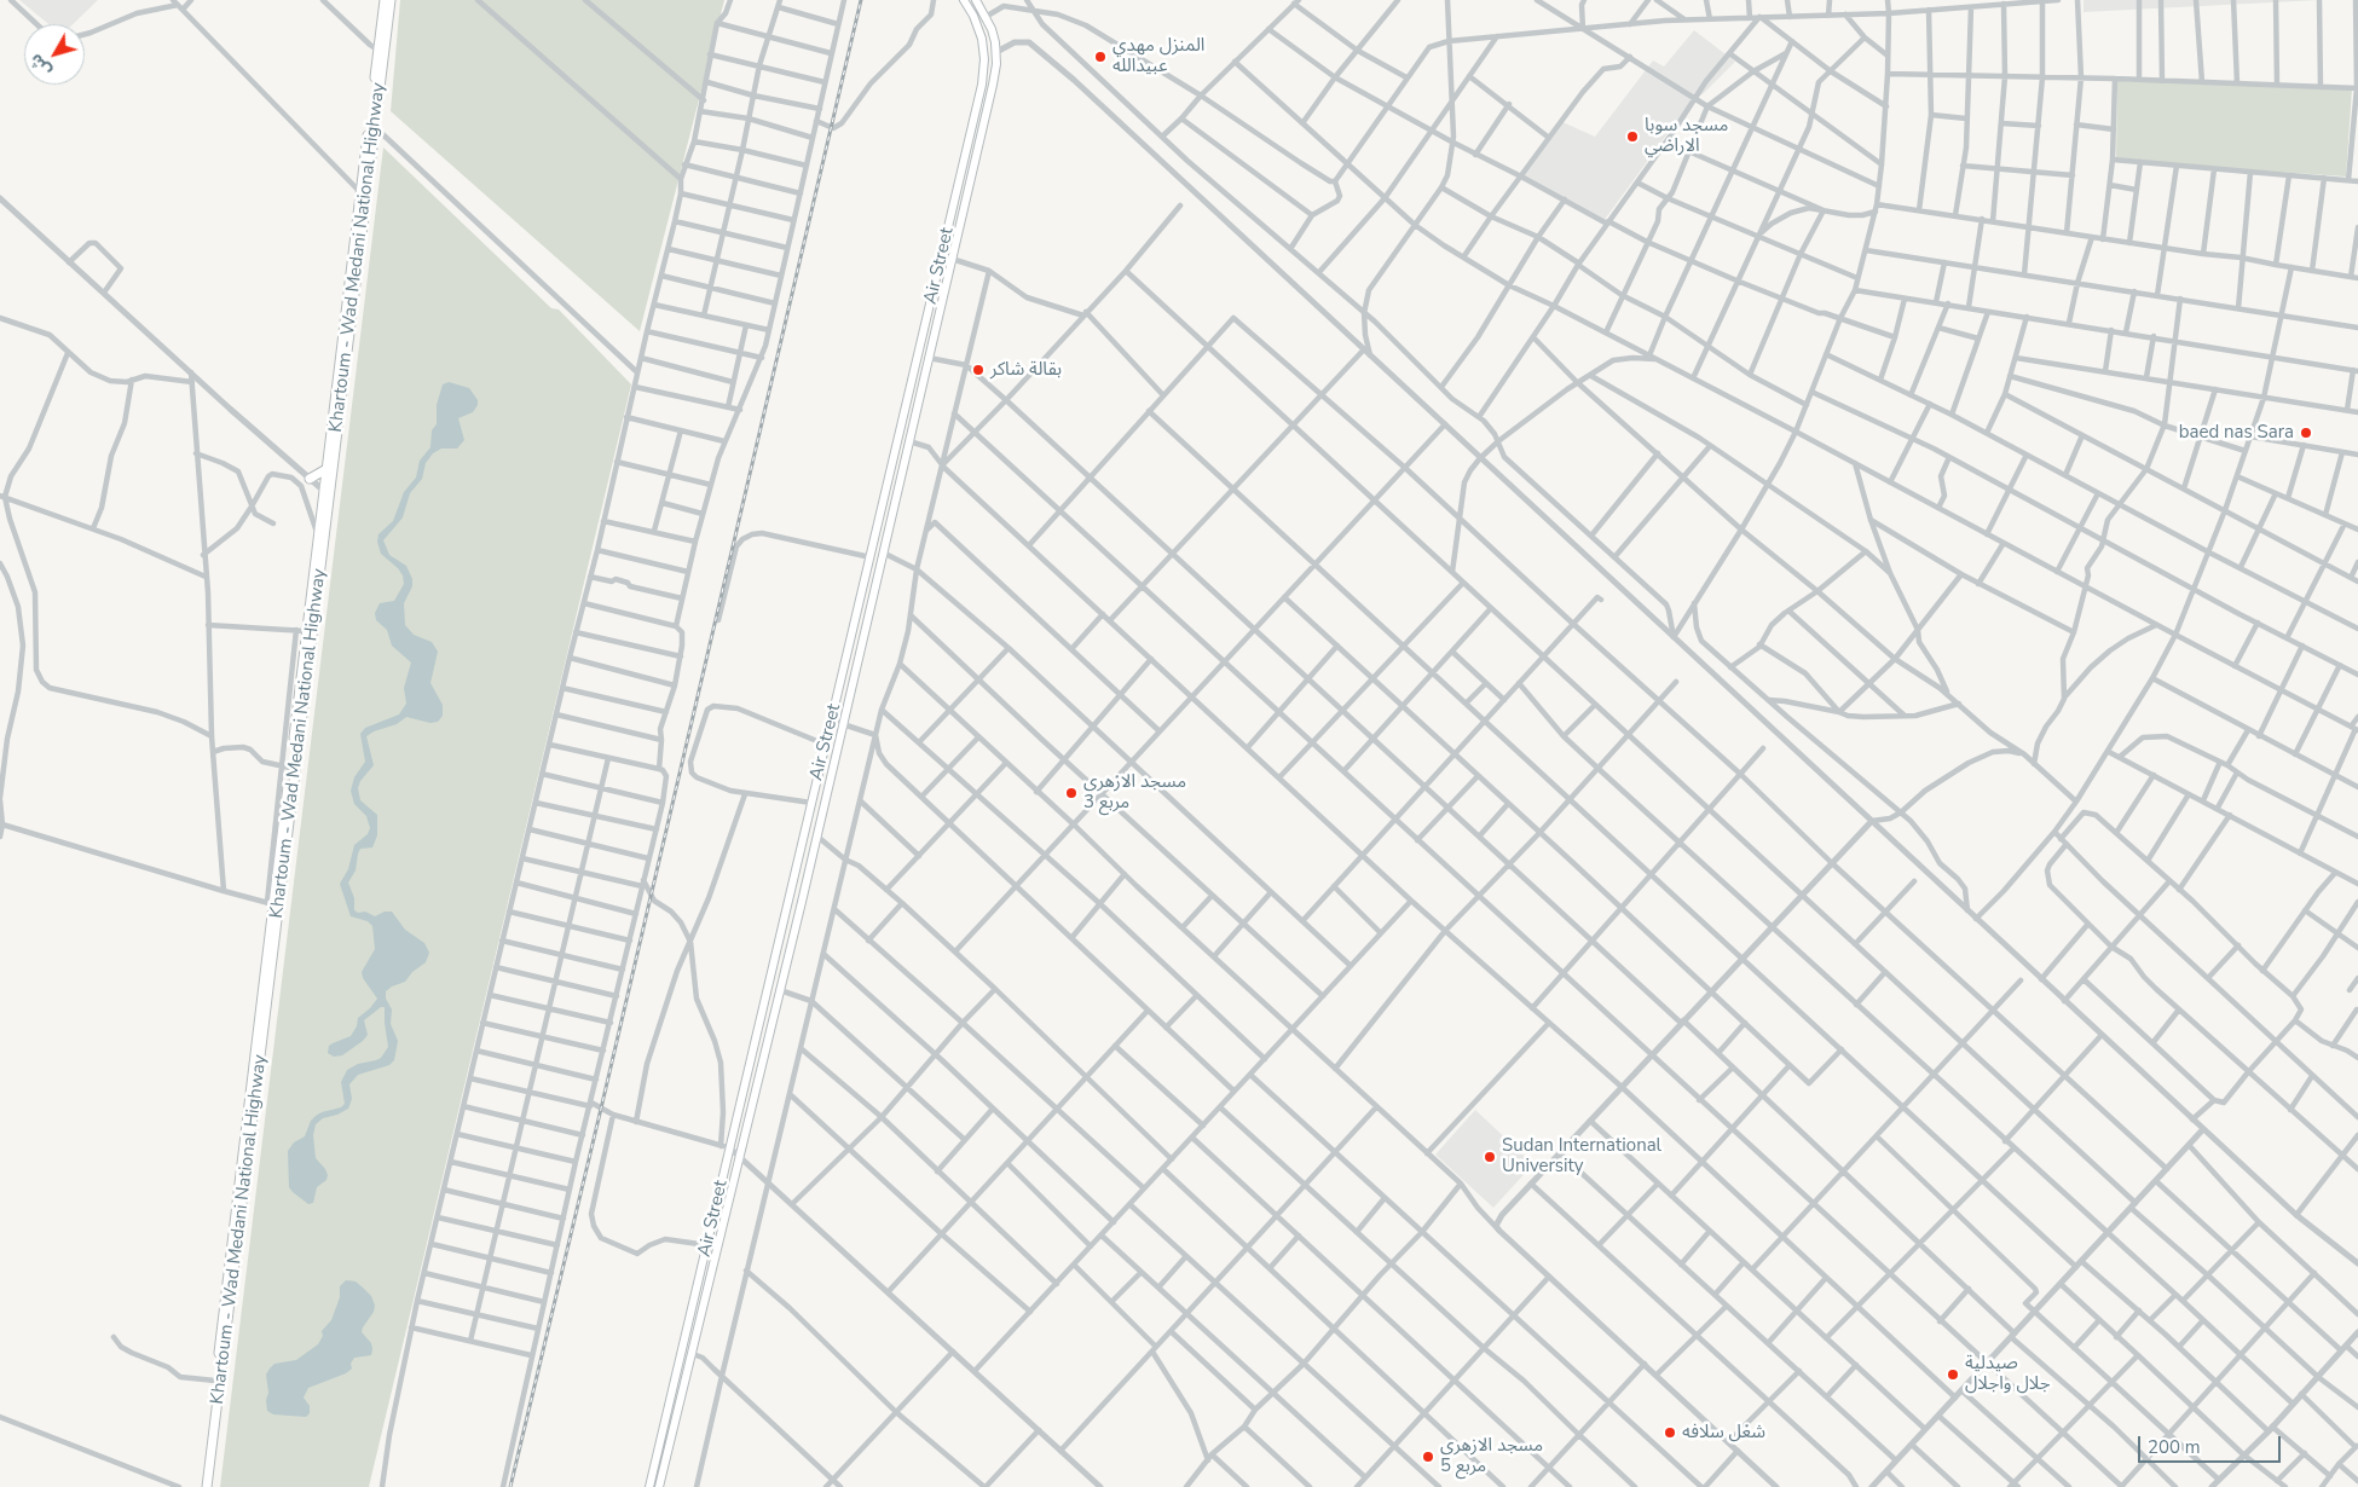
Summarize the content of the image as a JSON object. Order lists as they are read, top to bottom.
{
  "streets": {
    "highway": ["Khartoum - Wad Medani National Highway"],
    "main road": ["Air Street"]
  },
  "places": [
    "المنزل مهدي عبيدالله",
    "مسجد سوبا الاراضي",
    "بقالة شاكر",
    "baed nas Sara",
    "مسجد الازهري مربع 3",
    "Sudan International University",
    "صيدلية جلال واجلال",
    "شغل سلافه",
    "مسجد الازهري مربع 5"
  ],
  "scale_bar": "200 m",
  "north": "bottom left"
}
